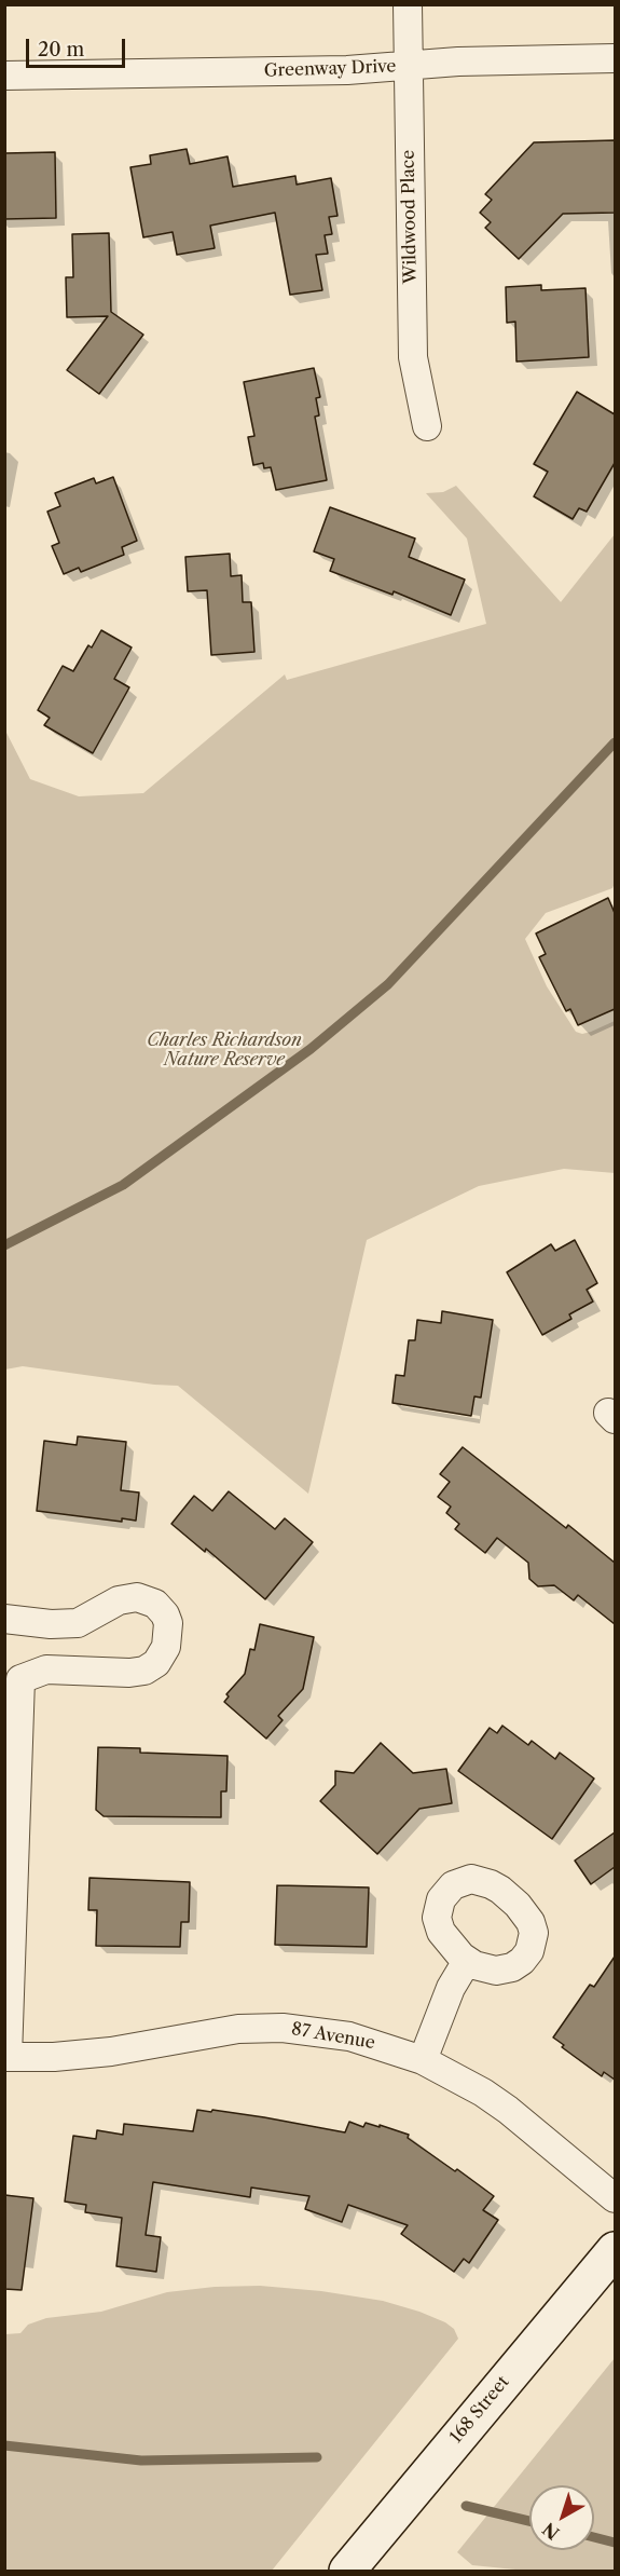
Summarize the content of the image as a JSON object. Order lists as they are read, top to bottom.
{
  "streets": {
    "main road": ["168 Street"],
    "street": ["Greenway Drive", "Wildwood Place", "87 Avenue"]
  },
  "crossings": [
    ["Greenway Drive", "Wildwood Place"]
  ],
  "parks": ["Charles Richardson Nature Reserve"],
  "scale_bar": "20 m",
  "north": "bottom left"
}
